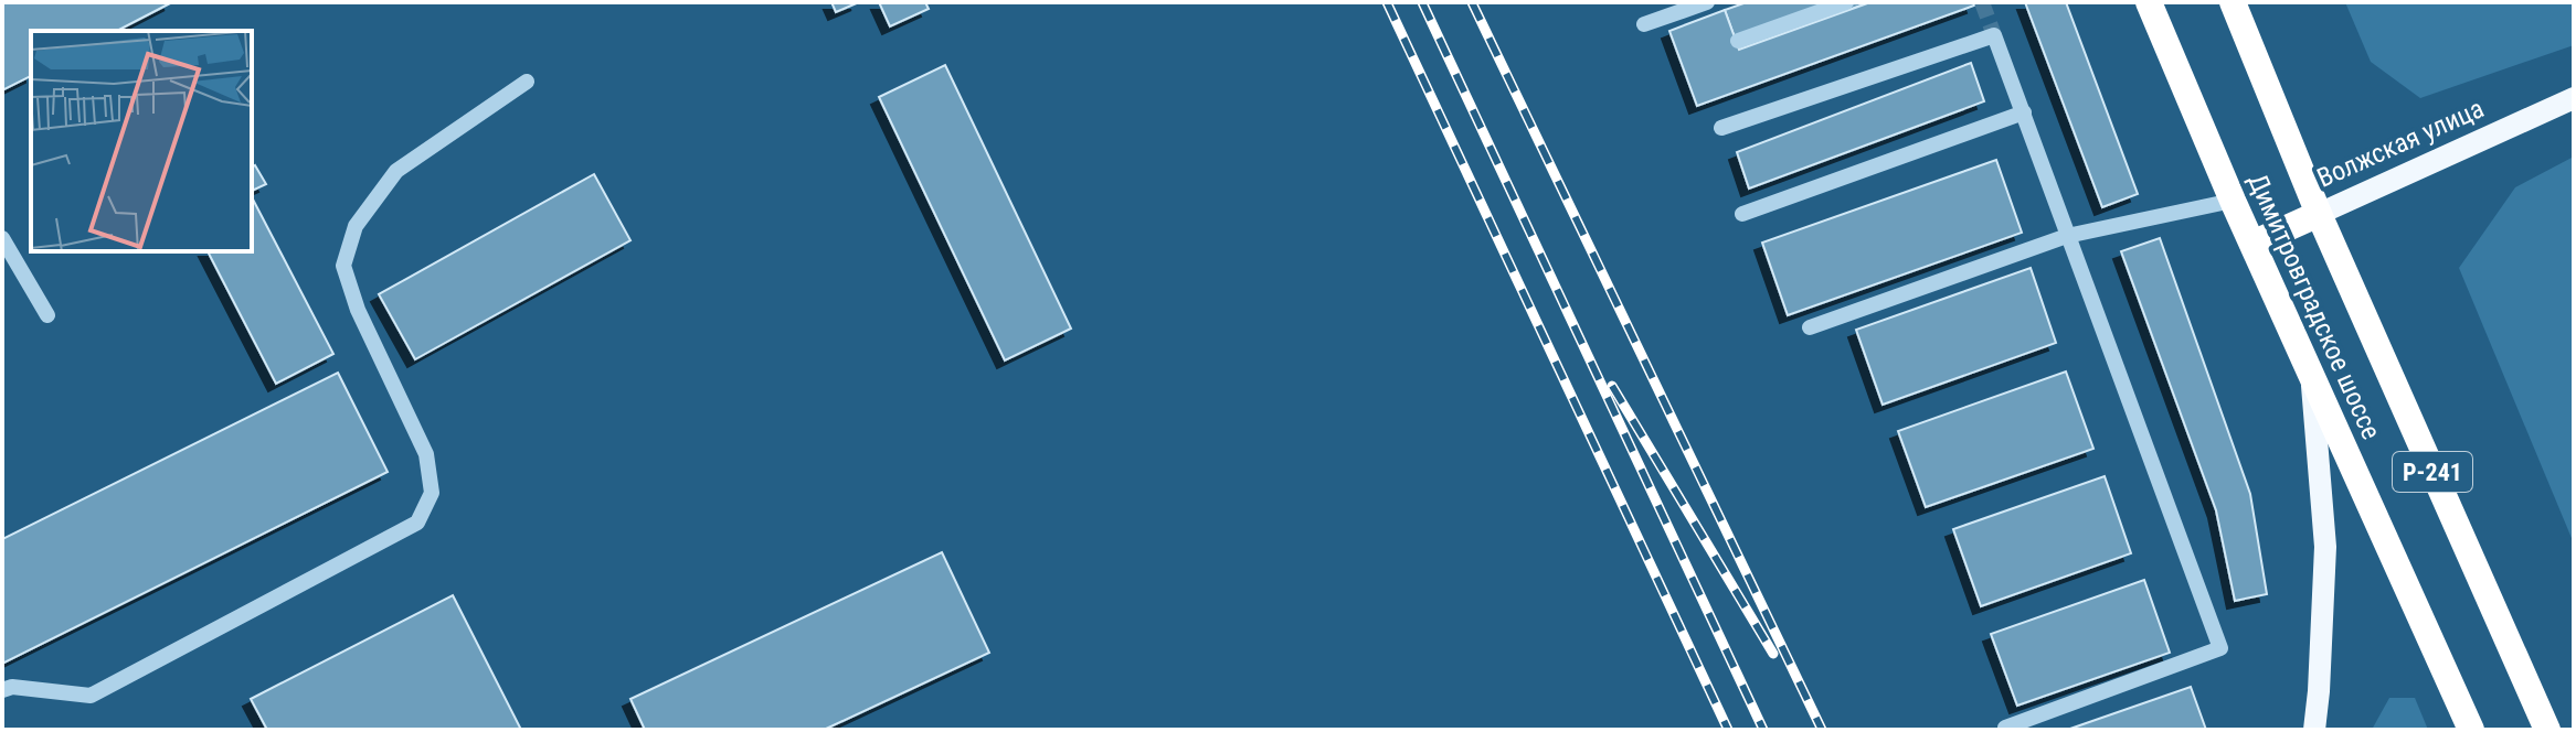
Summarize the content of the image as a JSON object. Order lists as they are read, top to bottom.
{
  "streets": {
    "highway": ["Волжская улица", "Димитровградское шоссе", "Р-241"]
  },
  "crossings": [
    ["Волжская улица", "Димитровградское шоссе"]
  ]
}
